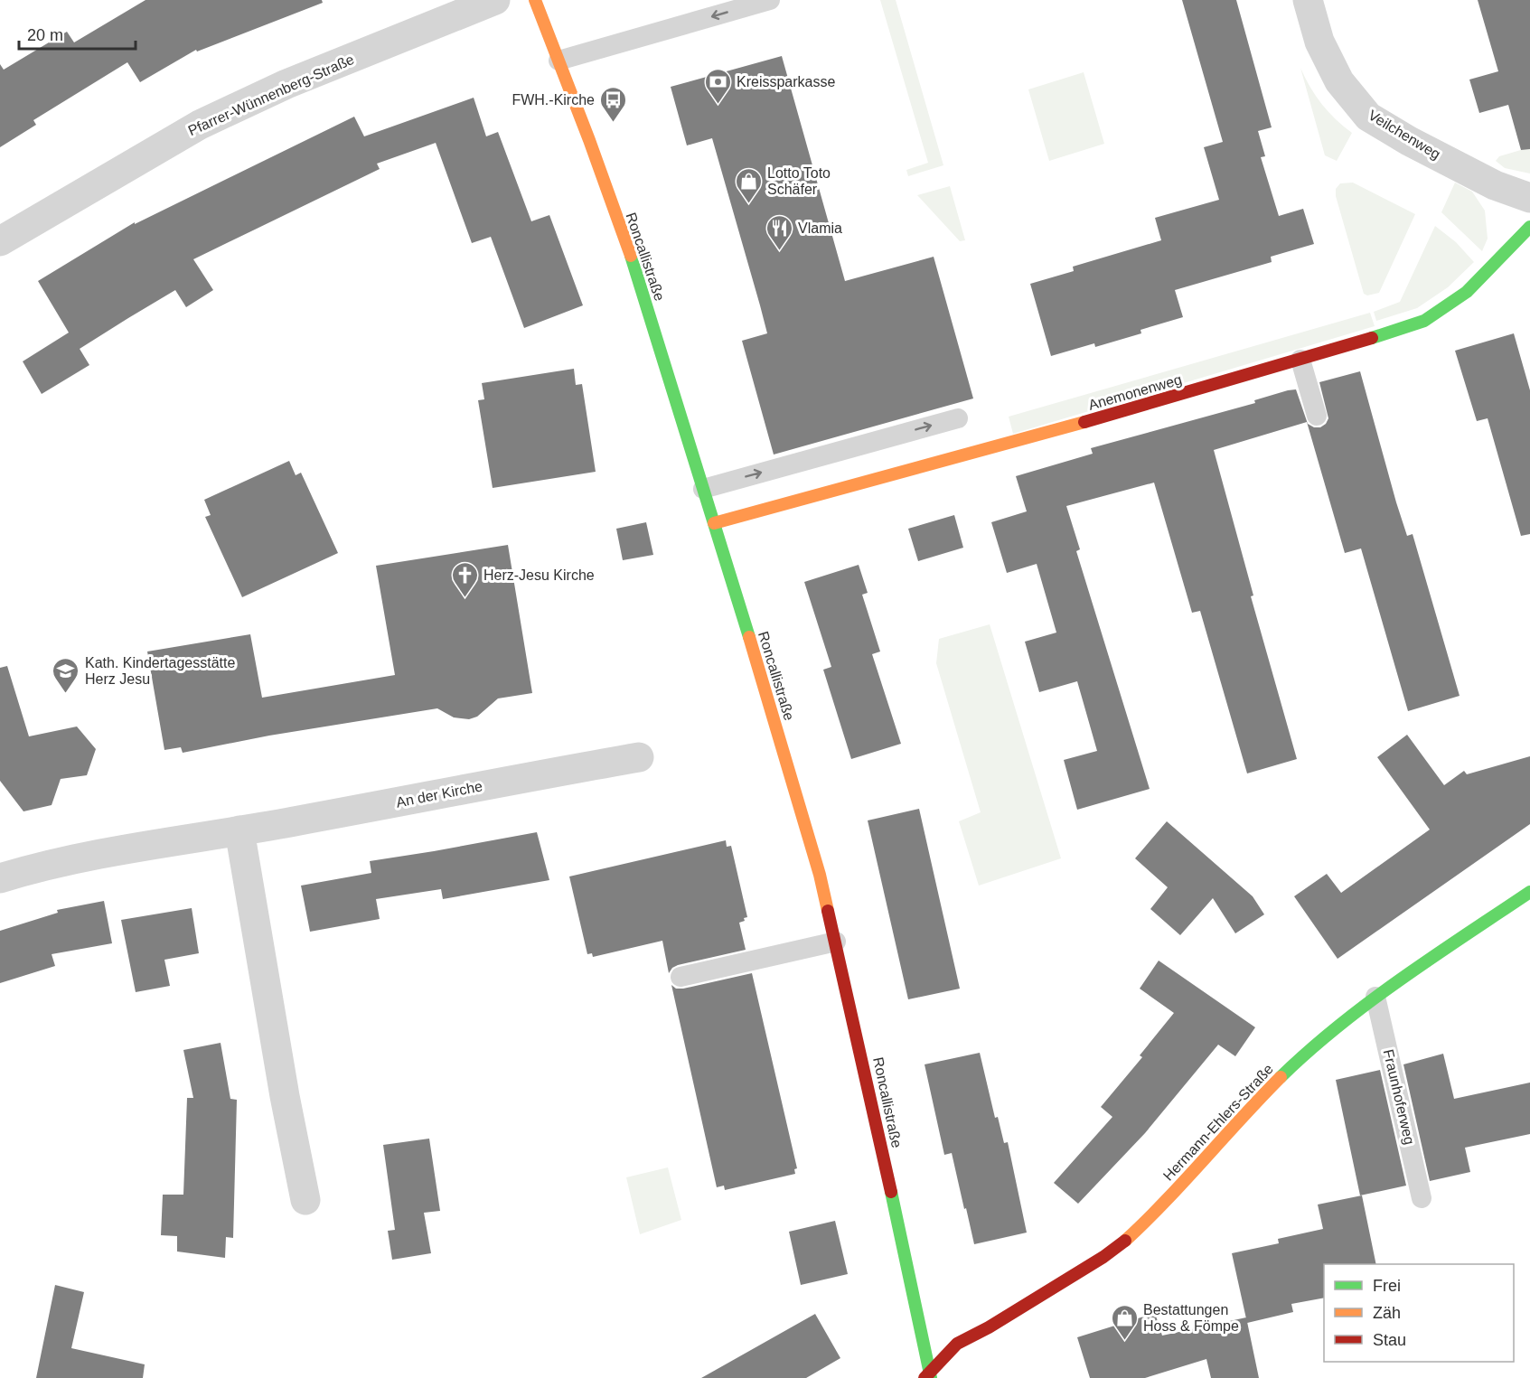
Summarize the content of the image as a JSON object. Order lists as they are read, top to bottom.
{
  "streets": {
    "street": [
      "Pfarrer-Wünnenberg-Straße",
      "Veilchenweg",
      "Roncallistraße",
      "Anemonenweg",
      "An der Kirche",
      "Hermann-Ehlers-Straße"
    ],
    "lane": ["Fraunhoferweg"]
  },
  "crossings": [
    ["Roncallistraße", "Anemonenweg"],
    ["Roncallistraße", "Hermann-Ehlers-Straße"],
    ["Fraunhoferweg", "Hermann-Ehlers-Straße"]
  ],
  "places": {
    "bank": ["Kreissparkasse"],
    "bus stop": ["FWH.-Kirche"],
    "shop": ["Lotto Toto Schäfer", "Bestattungen Hoss & Fömpe"],
    "restaurant": ["Vlamia"],
    "church": ["Herz-Jesu Kirche"],
    "school or university": ["Kath. Kindertagesstätte Herz Jesu"]
  },
  "legend": ["Frei", "Zäh", "Stau"],
  "scale_bar": "20 m"
}
